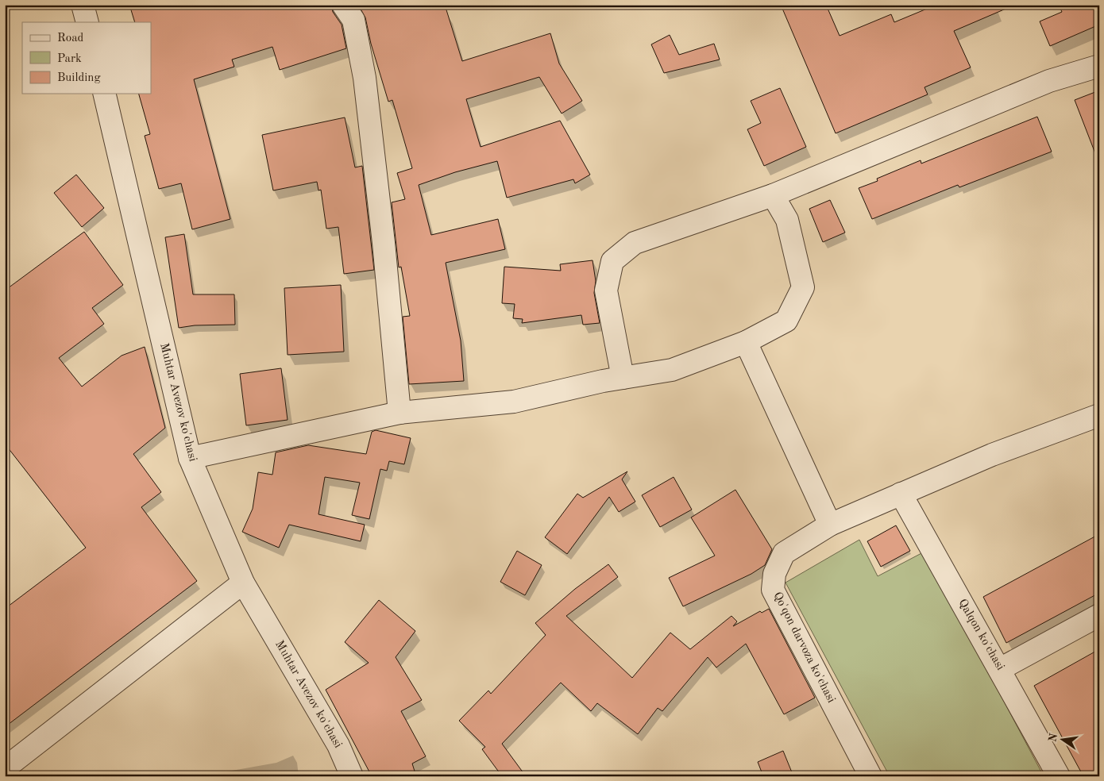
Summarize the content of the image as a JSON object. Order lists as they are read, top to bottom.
{
  "streets": {
    "street": ["Muhtar Avezov ko'chasi", "Qalqon ko'chasi", "Qo'qon darvoza ko'chasi"]
  },
  "crossings": [
    ["Qalqon ko'chasi", "Qo'qon darvoza ko'chasi"]
  ],
  "legend": ["Road", "Park", "Building"],
  "north": "left"
}
